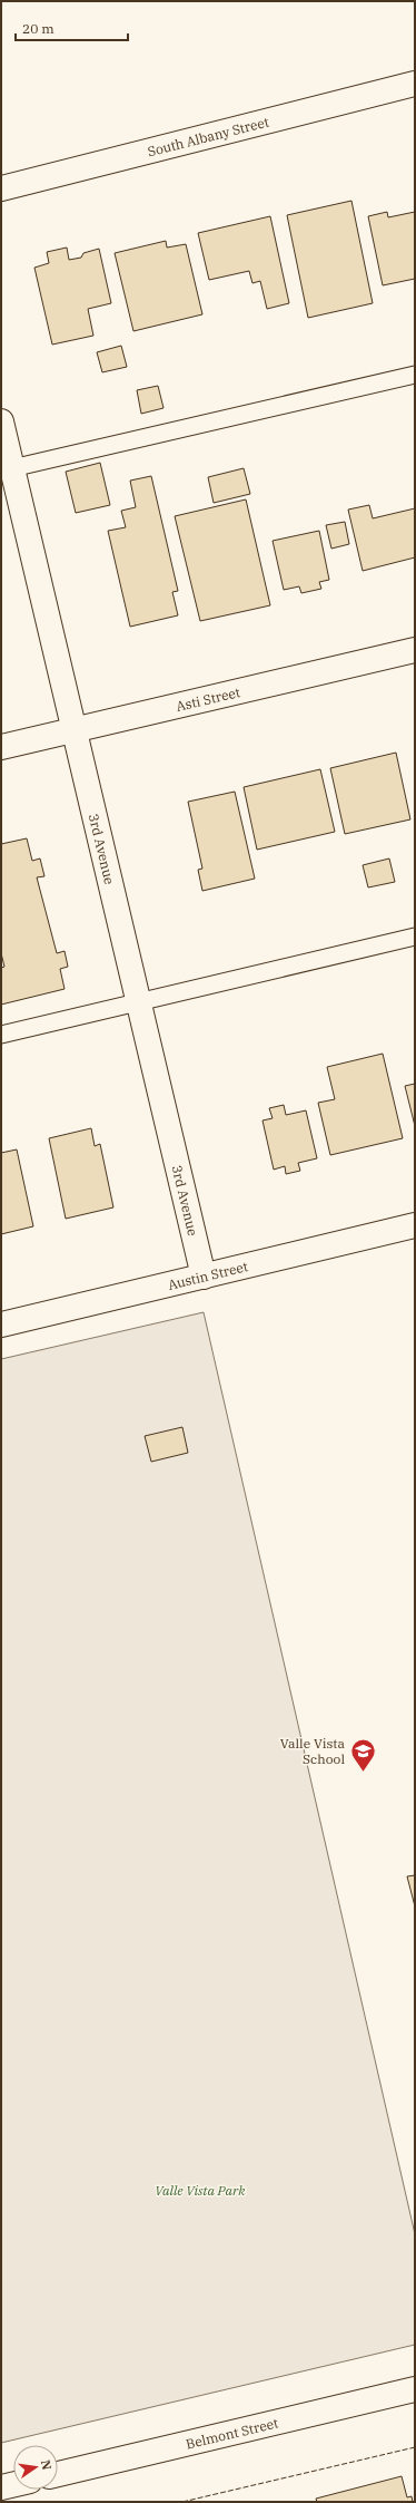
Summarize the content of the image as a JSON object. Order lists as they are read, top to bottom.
{
  "streets": {
    "street": [
      "South Albany Street",
      "Asti Street",
      "3rd Avenue",
      "Austin Street",
      "Belmont Street"
    ]
  },
  "crossings": [
    ["Asti Street", "3rd Avenue"],
    ["3rd Avenue", "Austin Street"]
  ],
  "parks": ["Valle Vista Park"],
  "places": {
    "school or university": ["Valle Vista School"]
  },
  "scale_bar": "20 m",
  "north": "right"
}
